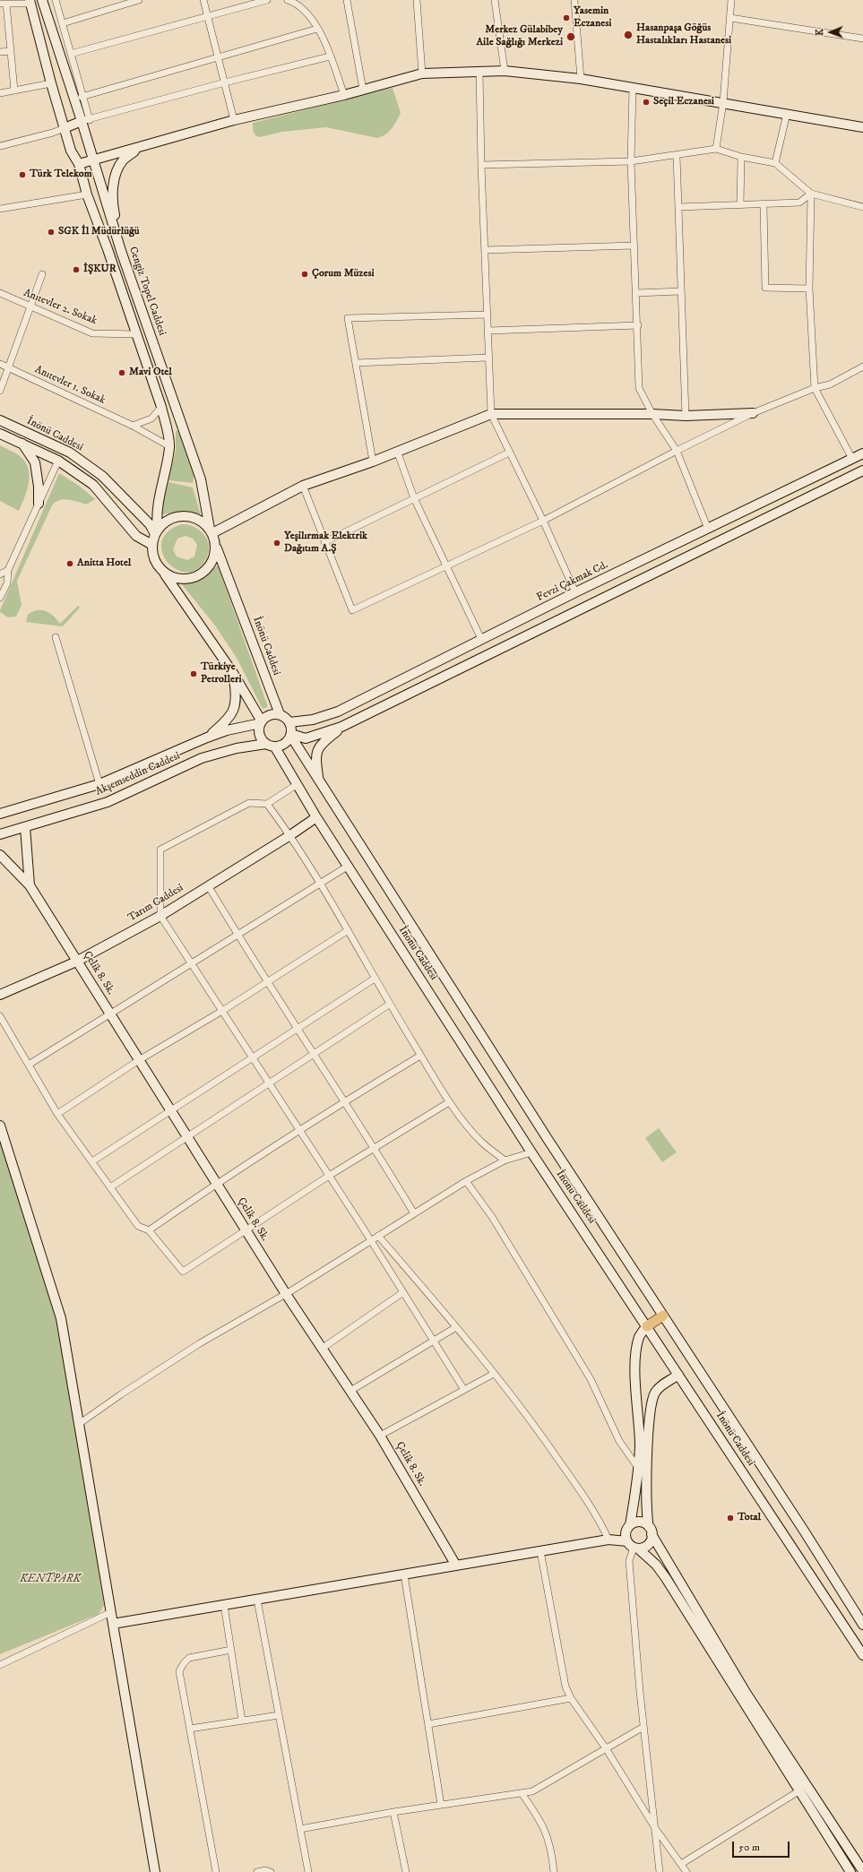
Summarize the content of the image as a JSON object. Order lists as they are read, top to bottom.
{
  "streets": {
    "main road": [
      "Cengiz Topel Caddesi",
      "İnönü Caddesi",
      "Fevzi Çakmak Cd.",
      "Akşemseddin Caddesi",
      "Tarım Caddesi",
      "Çelik 8. Sk."
    ],
    "street": ["Anıtevler 2. Sokak", "Anıtevler 1. Sokak"]
  },
  "crossings": [
    ["Cengiz Topel Caddesi", "İnönü Caddesi"],
    ["İnönü Caddesi", "Fevzi Çakmak Cd."],
    ["İnönü Caddesi", "Akşemseddin Caddesi"],
    ["İnönü Caddesi", "Tarım Caddesi"],
    ["Fevzi Çakmak Cd.", "Akşemseddin Caddesi"],
    ["Tarım Caddesi", "Çelik 8. Sk."]
  ],
  "parks": ["KENTPARK"],
  "places": [
    "Yasemin Eczanesi",
    "Hasanpaşa Göğüs Hastalıkları Hastanesi",
    "Merkez Gülabibey Aile Sağlığı Merkezi",
    "Seçil Eczanesi",
    "Türk Telekom",
    "SGK İl Müdürlüğü",
    "İŞKUR",
    "Çorum Müzesi",
    "Mavi Otel",
    "Yeşilırmak Elektrik Dağıtım A.Ş",
    "Anitta Hotel",
    "Türkiye Petrolleri",
    "Total"
  ],
  "scale_bar": "50 m",
  "north": "left"
}
